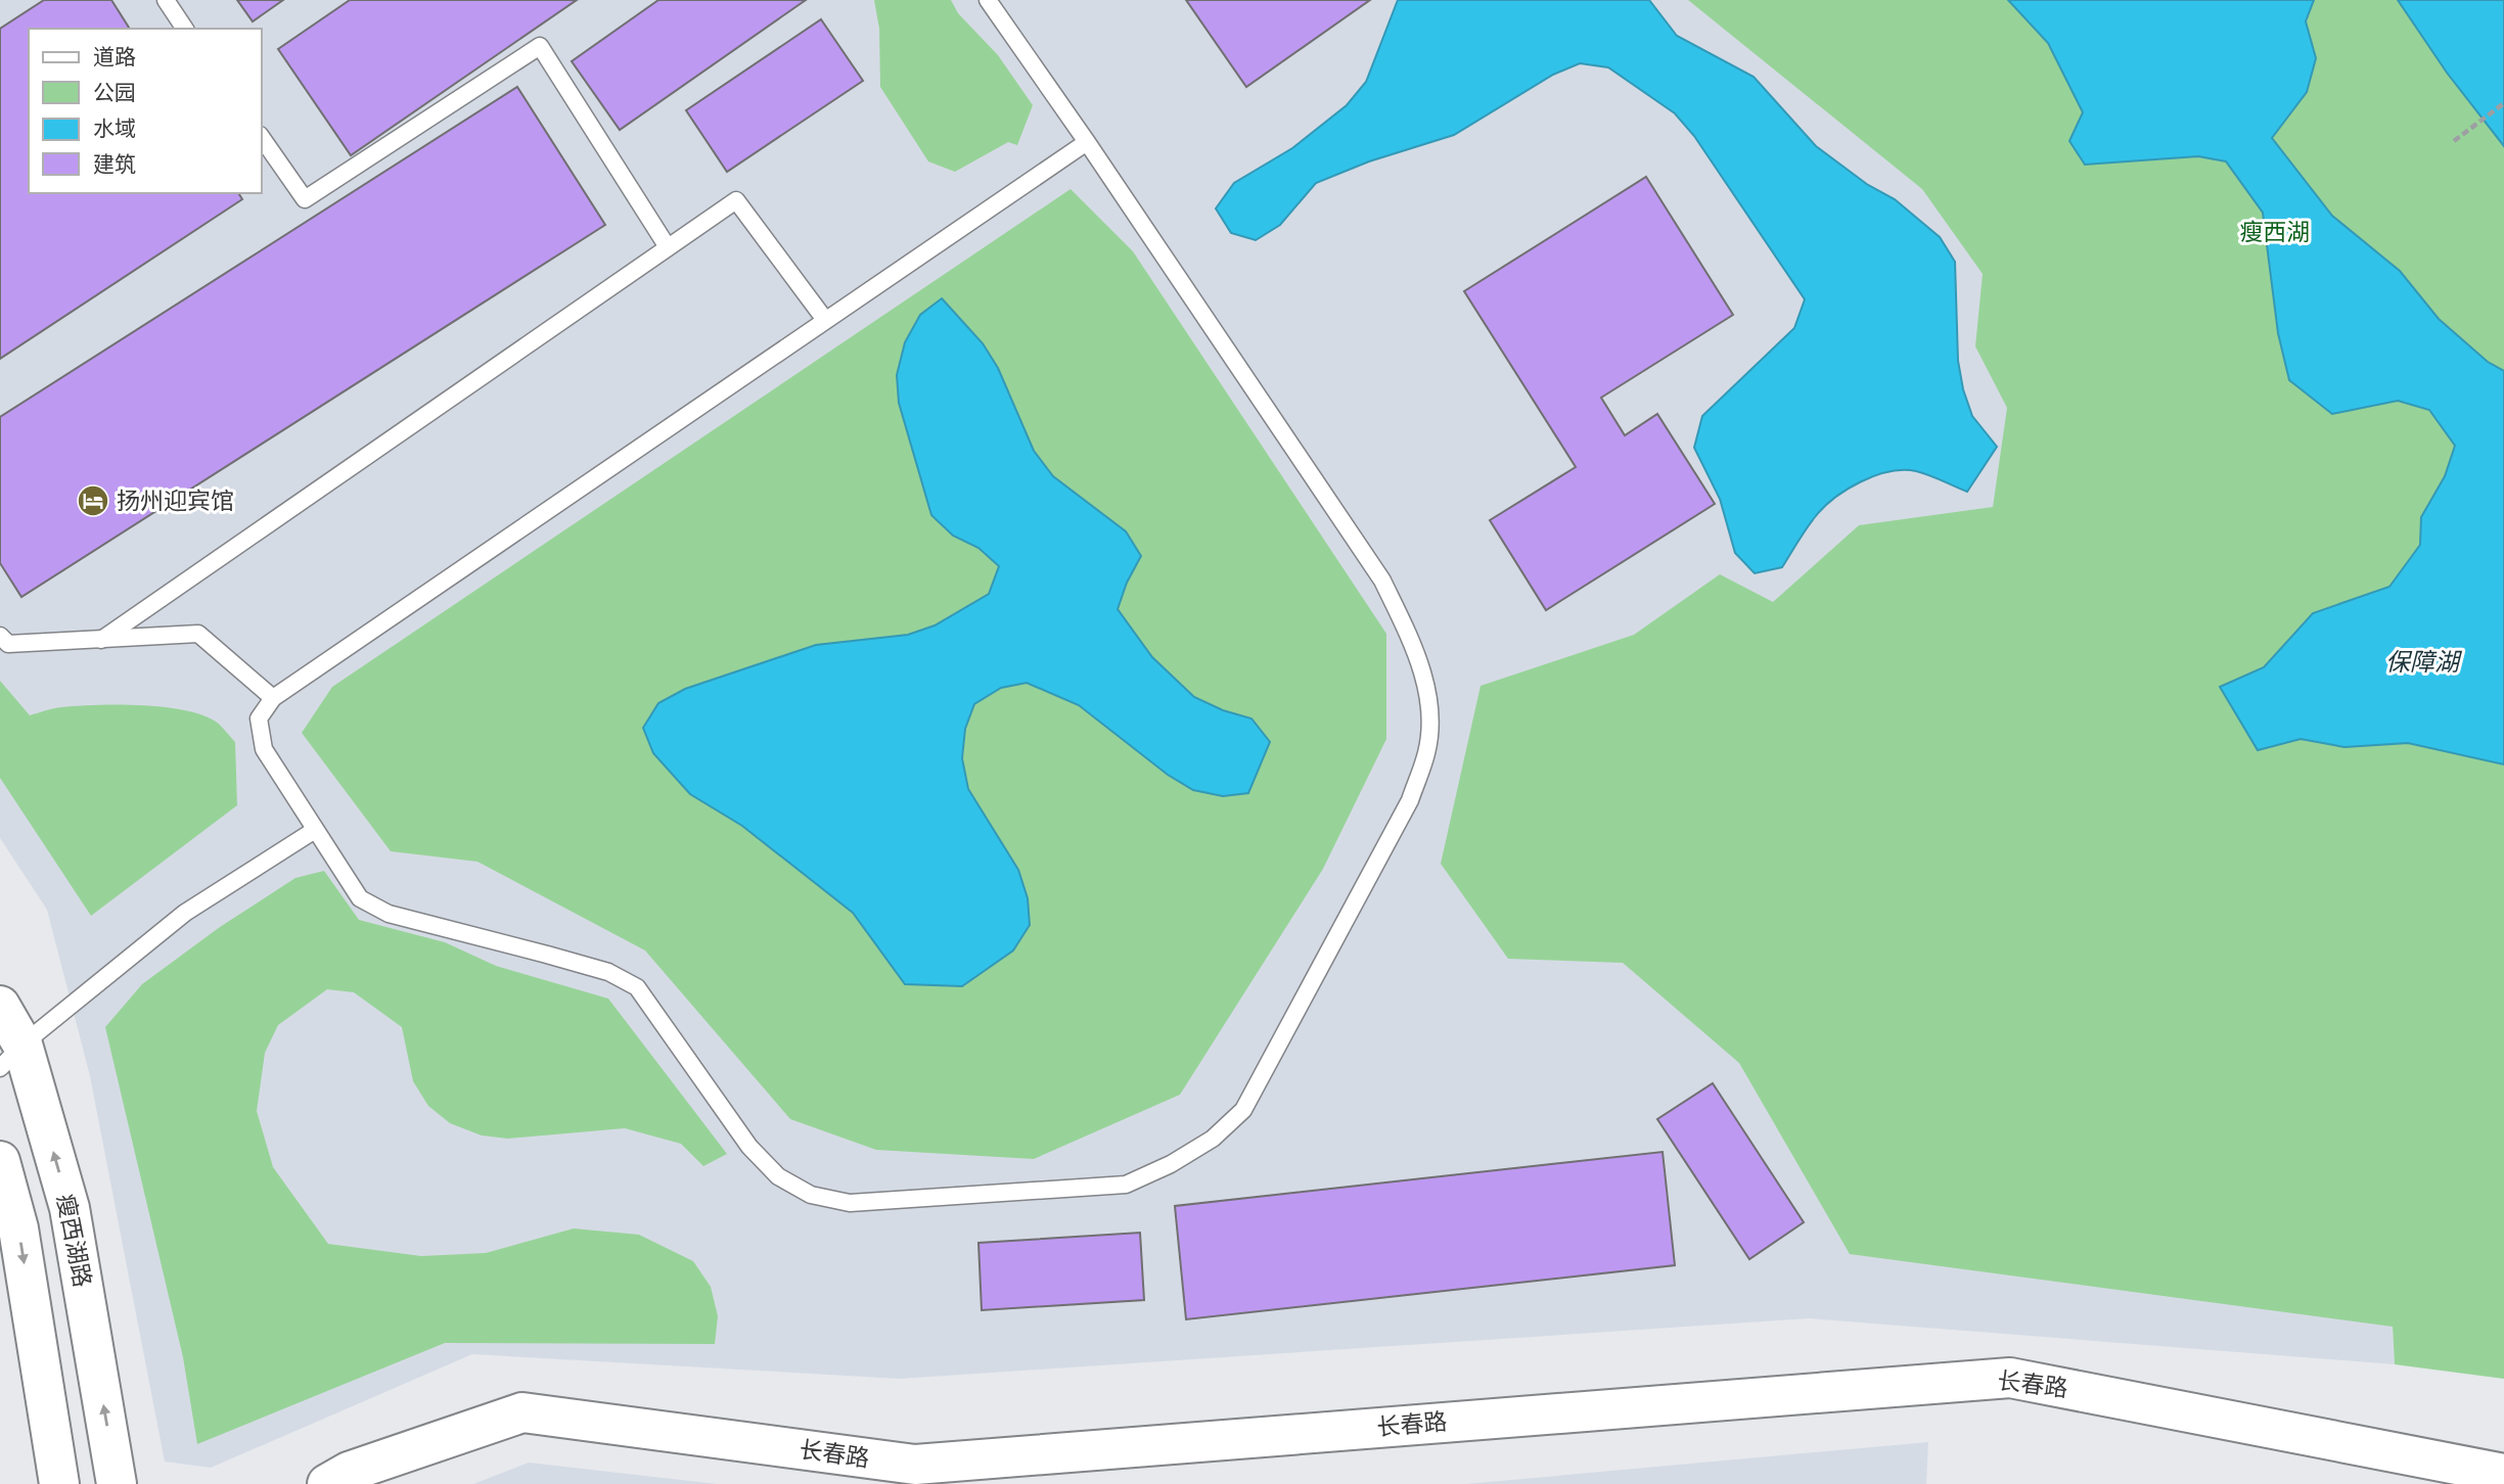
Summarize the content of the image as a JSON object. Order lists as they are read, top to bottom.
{
  "streets": {
    "street": ["瘦西湖路", "长春路"]
  },
  "water": ["保障湖"],
  "parks": ["瘦西湖"],
  "places": {
    "hotel": ["扬州迎宾馆"]
  },
  "legend": [
    "道路",
    "公园",
    "水域",
    "建筑"
  ]
}
